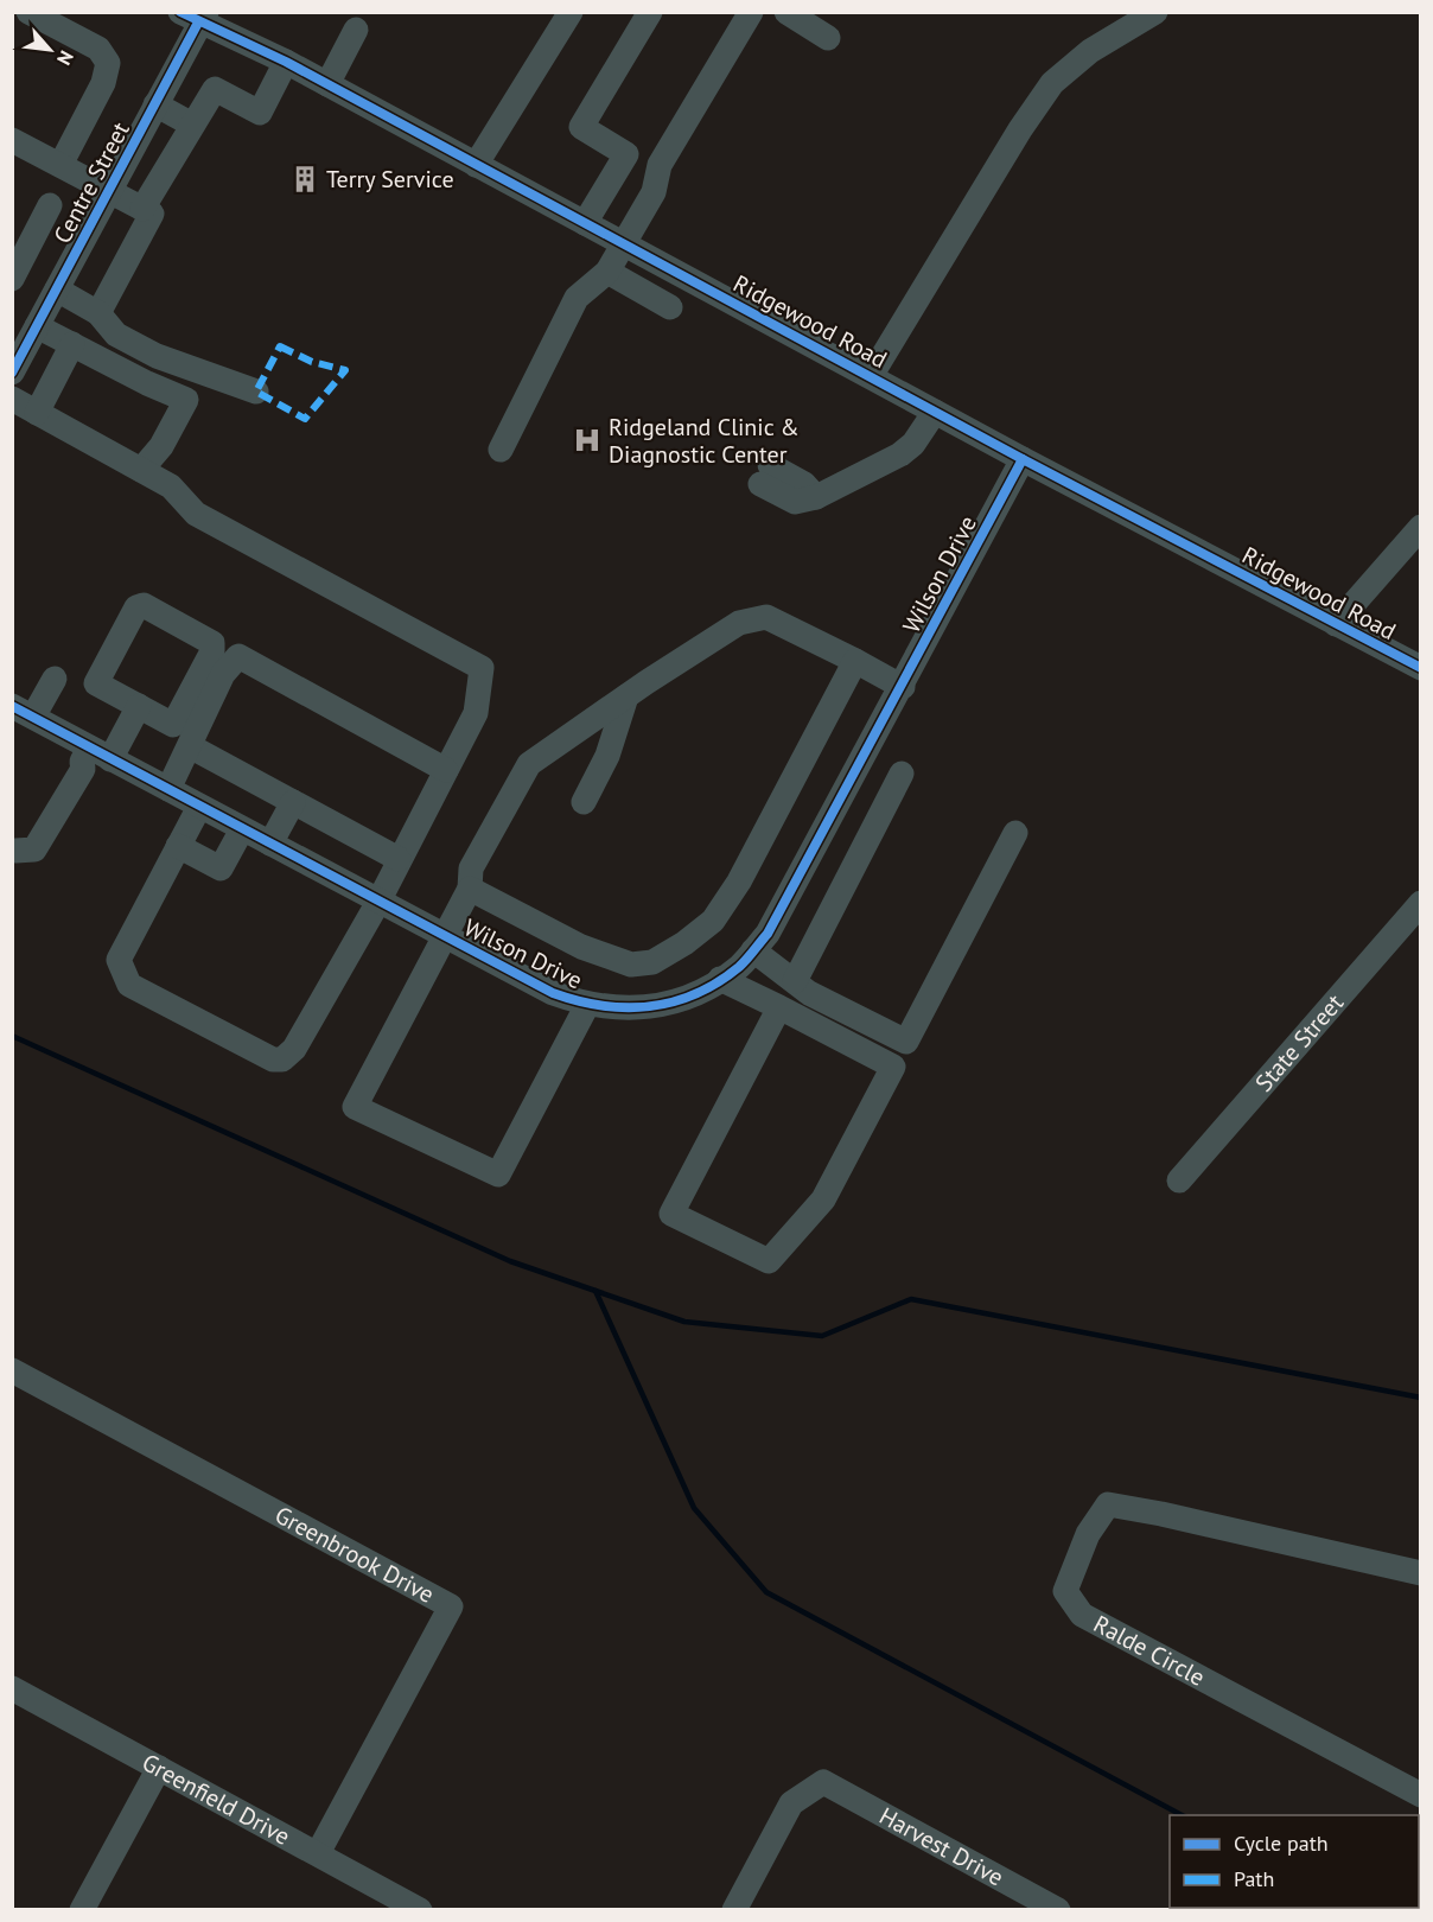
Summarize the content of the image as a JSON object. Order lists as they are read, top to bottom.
{
  "streets": {
    "street": [
      "Centre Street",
      "Ridgewood Road",
      "Wilson Drive",
      "State Street",
      "Greenbrook Drive",
      "Ralde Circle",
      "Greenfield Drive",
      "Harvest Drive"
    ]
  },
  "crossings": [
    ["Centre Street", "Ridgewood Road"],
    ["Ridgewood Road", "Wilson Drive"],
    ["Greenbrook Drive", "Greenfield Drive"]
  ],
  "places": {
    "building": ["Terry Service"],
    "hospital": ["Ridgeland Clinic & Diagnostic Center"]
  },
  "legend": ["Cycle path", "Path"],
  "north": "bottom right"
}
